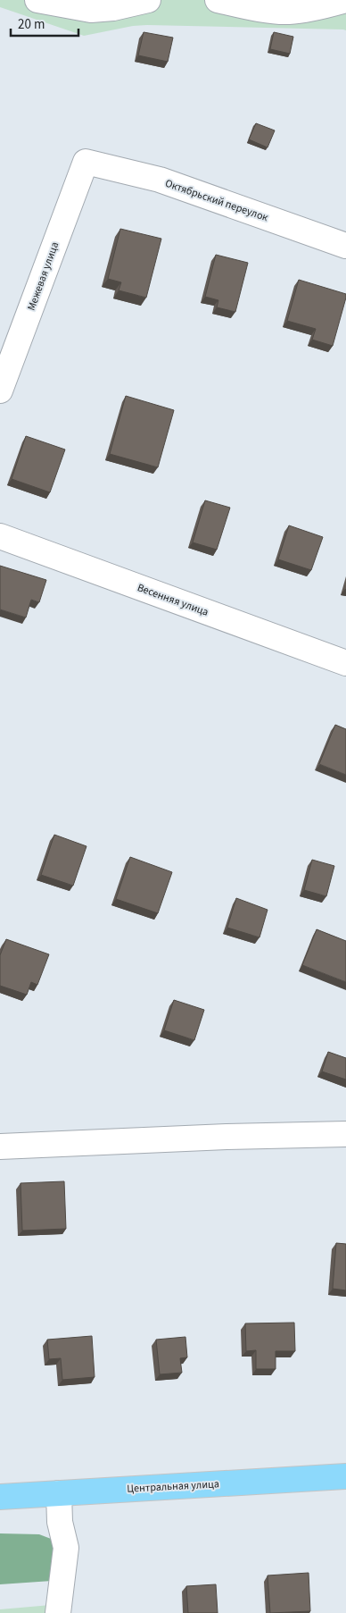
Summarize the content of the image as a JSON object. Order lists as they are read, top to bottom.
{
  "streets": {
    "main road": ["Центральная улица"],
    "street": ["Октябрьский переулок", "Межевая улица", "Весенняя улица"]
  },
  "crossings": [
    ["Октябрьский переулок", "Межевая улица"]
  ],
  "scale_bar": "20 m"
}
